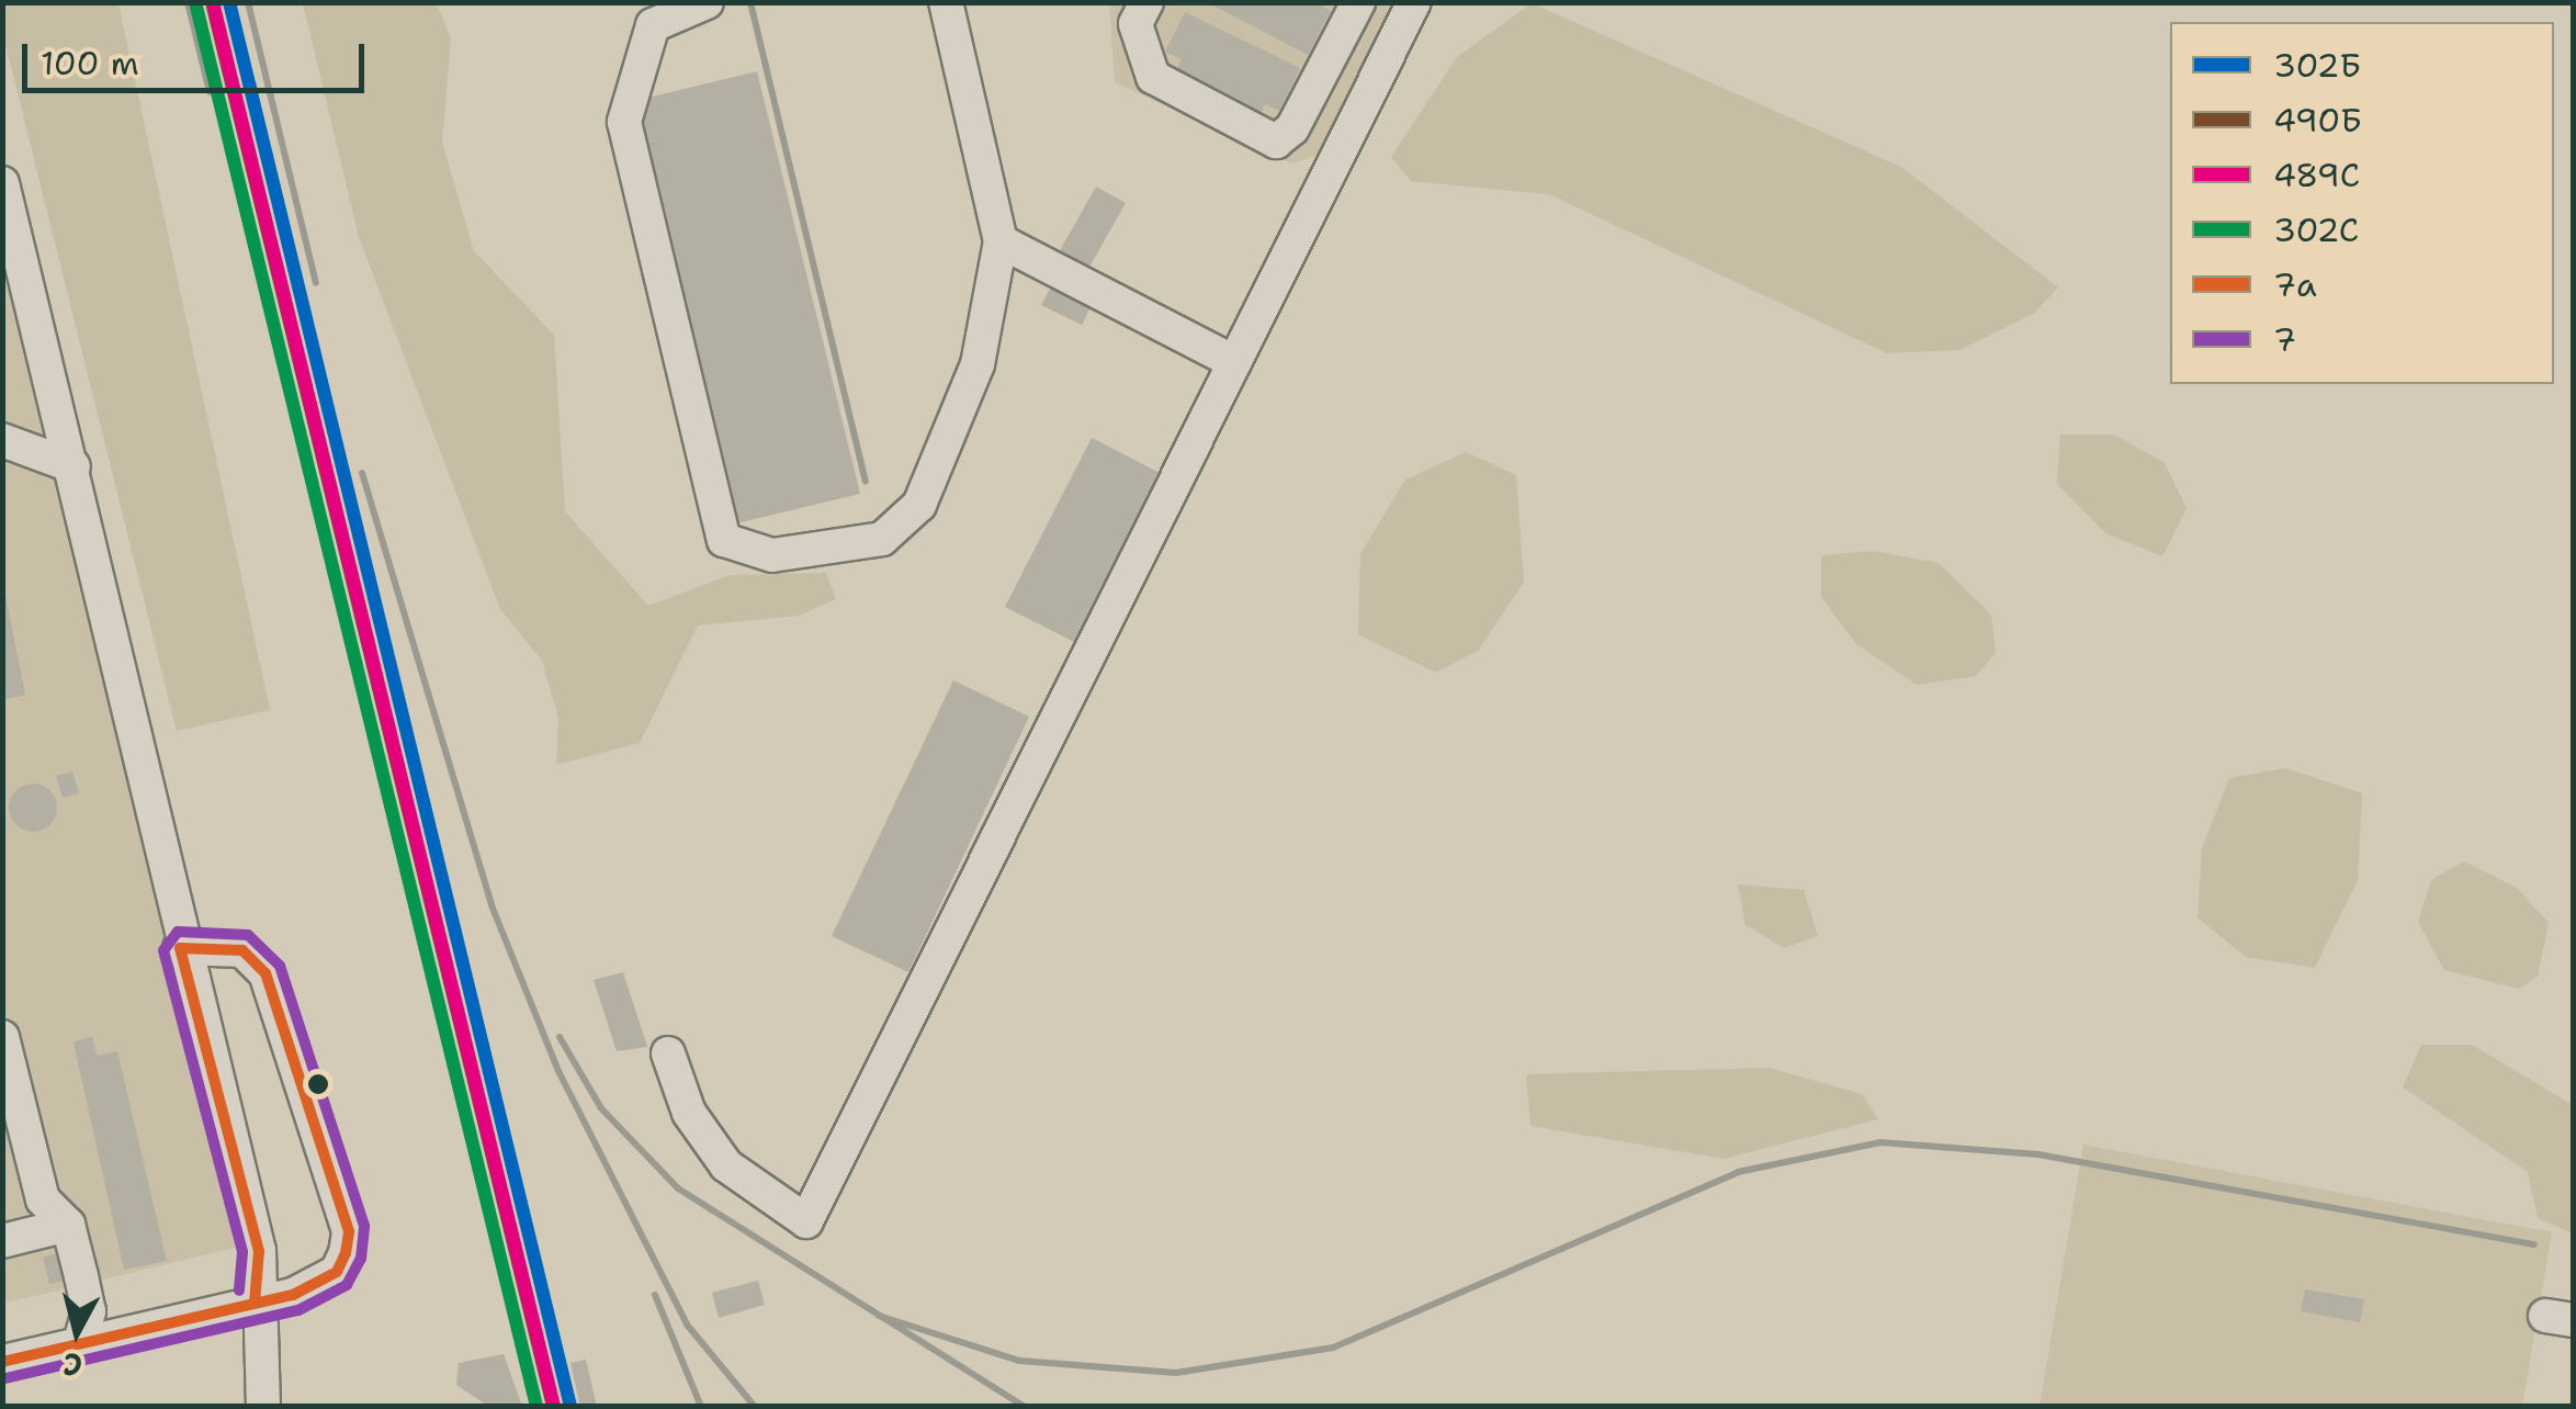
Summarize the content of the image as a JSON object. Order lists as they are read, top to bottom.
{
  "lines": [
    "transit line 302Б",
    "transit line 489С",
    "transit line 490Б",
    "transit line 302С",
    "transit line 7",
    "transit line 7а"
  ],
  "legend": [
    "302Б",
    "490Б",
    "489С",
    "302С",
    "7а",
    "7"
  ],
  "scale_bar": "100 m",
  "north": "bottom"
}
